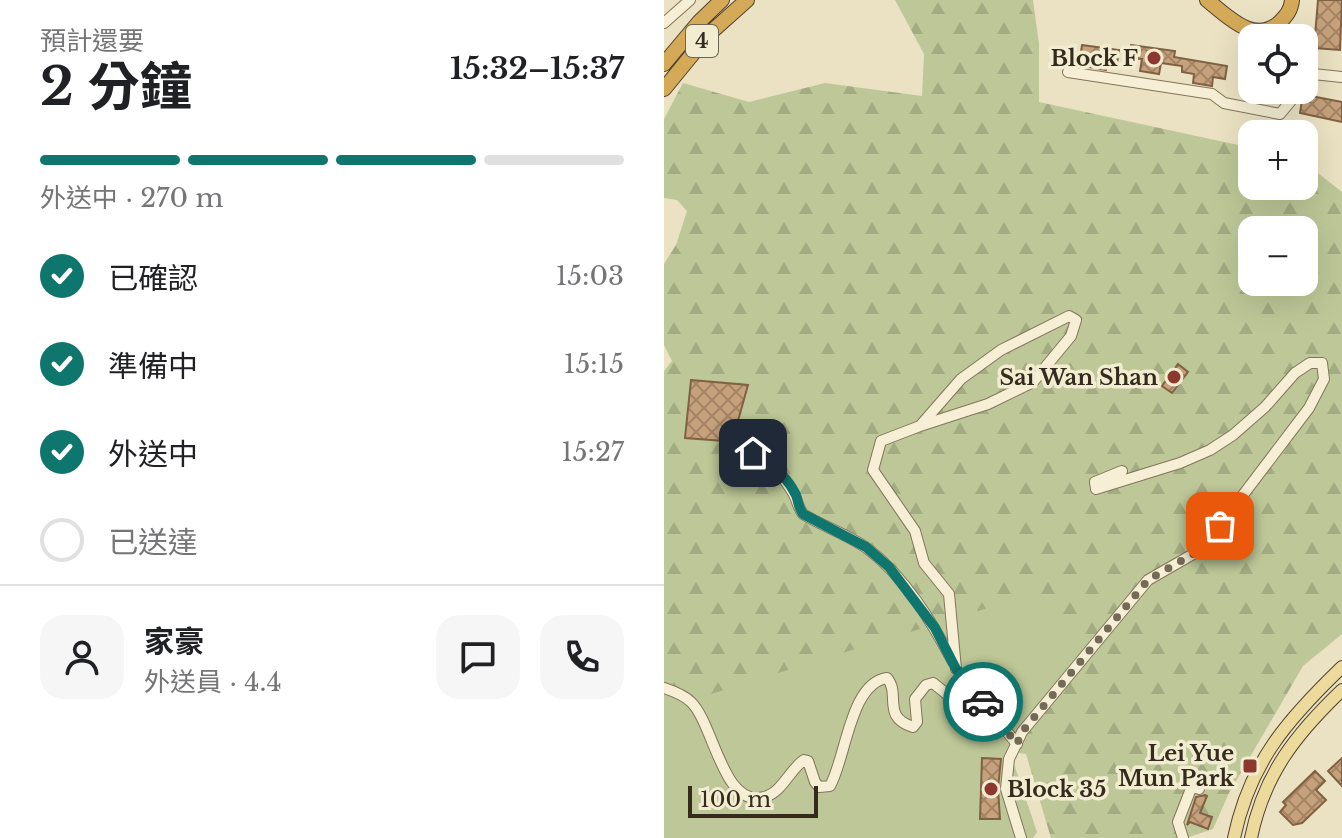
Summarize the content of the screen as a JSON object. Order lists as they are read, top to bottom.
{
  "streets": {
    "highway": ["4"]
  },
  "places": {
    "other": ["Block F", "Sai Wan Shan", "Block 35"],
    "transit": ["Lei Yue Mun Park"]
  },
  "scale_bar": "100 m",
  "page": {
    "heading": ["2 分鐘", "預計還要", "15:32–15:37"],
    "panel": ["家豪", "外送員 · 4.4"],
    "map_buttons": ["+", "−"],
    "bar": "外送中 · 270 m",
    "list": [
      ["已確認", "15:03"],
      ["準備中", "15:15"],
      ["外送中", "15:27"],
      "已送達"
    ],
    "scale": "100 m"
  }
}
